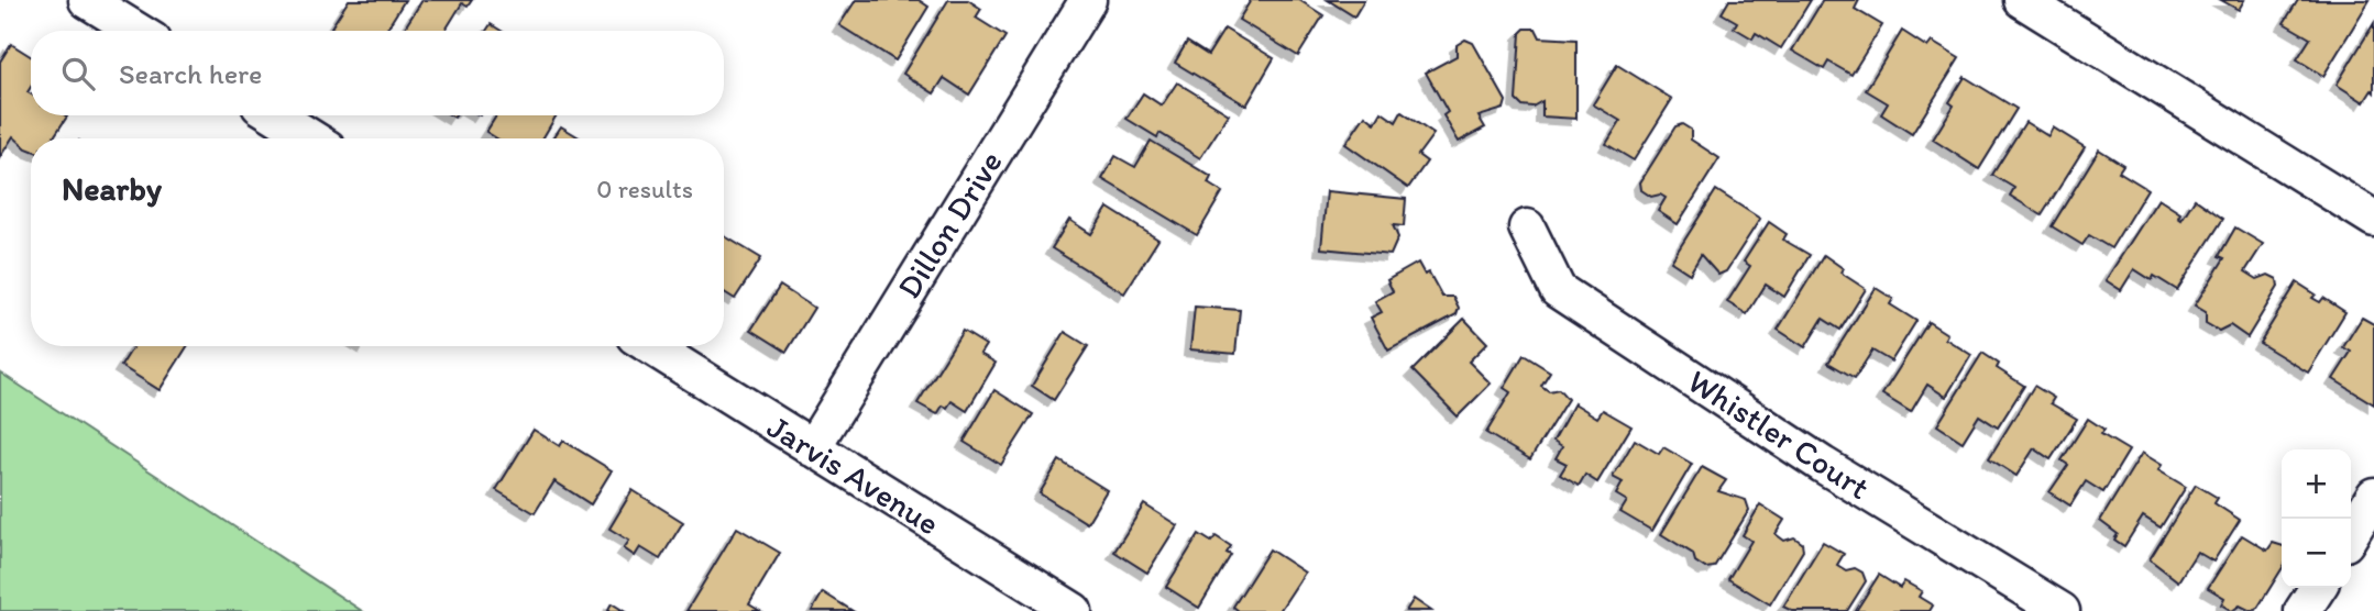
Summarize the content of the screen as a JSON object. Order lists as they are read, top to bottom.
{
  "streets": {
    "street": ["Dillon Drive", "Whistler Court", "Jarvis Avenue"]
  },
  "crossings": [
    ["Dillon Drive", "Jarvis Avenue"]
  ],
  "page": {
    "search": "Search here",
    "heading": ["Nearby", "0 results"],
    "map_buttons": ["+", "−"]
  }
}
